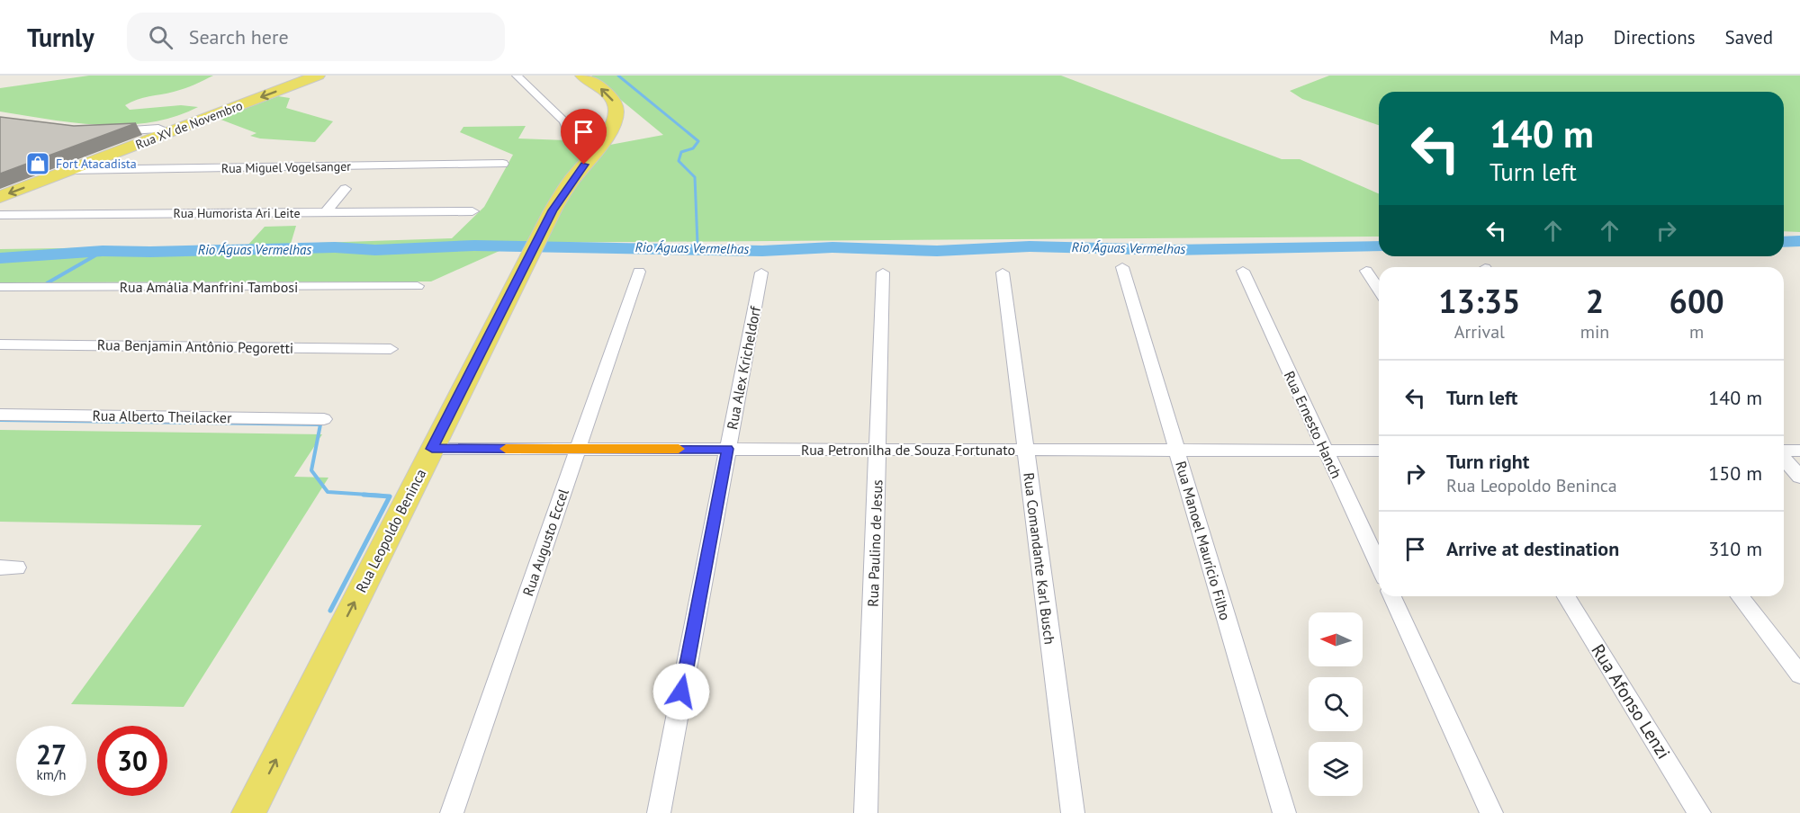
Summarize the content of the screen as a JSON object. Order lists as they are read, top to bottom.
{
  "streets": {
    "main road": ["Rua XV de Novembro", "Rua Leopoldo Beninca"],
    "street": [
      "Rua Miguel Vogelsanger",
      "Rua Humorista Ari Leite",
      "Rua Amália Manfrini Tambosi",
      "Rua Benjamin Antônio Pegoretti",
      "Rua Alex Kricheldorf",
      "Rua Alberto Theilacker",
      "Rua Ernesto Hanch",
      "Rua Petronilha de Souza Fortunato",
      "Rua Manoel Maurício Filho",
      "Rua Augusto Eccel",
      "Rua Paulino de Jesus",
      "Rua Comandante Karl Busch",
      "Rua Afonso Lenzi"
    ]
  },
  "crossings": [
    ["Rua XV de Novembro", "Rua Miguel Vogelsanger"],
    ["Rua Alex Kricheldorf", "Rua Petronilha de Souza Fortunato"],
    ["Rua Ernesto Hanch", "Rua Petronilha de Souza Fortunato"],
    ["Rua Petronilha de Souza Fortunato", "Rua Leopoldo Beninca"],
    ["Rua Petronilha de Souza Fortunato", "Rua Manoel Maurício Filho"],
    ["Rua Petronilha de Souza Fortunato", "Rua Augusto Eccel"],
    ["Rua Petronilha de Souza Fortunato", "Rua Paulino de Jesus"],
    ["Rua Petronilha de Souza Fortunato", "Rua Comandante Karl Busch"]
  ],
  "one_way": ["Rua XV de Novembro", "Rua Leopoldo Beninca"],
  "water": ["Rio Águas Vermelhas"],
  "places": {
    "shop": ["Fort Atacadista"]
  },
  "north": "left",
  "page": {
    "header": "Turnly",
    "search": "Search here",
    "nav": ["Map", "Directions", "Saved"],
    "turn": ["140 m", "Turn left"],
    "eta": [
      "13:35",
      "Arrival",
      "2",
      "min",
      "600",
      "m"
    ],
    "list": [
      {
        "name": "Turn left",
        "value": "140 m"
      },
      {
        "name": "Turn right",
        "note": "Rua Leopoldo Beninca",
        "value": "150 m"
      },
      {
        "name": "Arrive at destination",
        "value": "310 m"
      }
    ],
    "speed": "27 km/h",
    "limit": "30"
  }
}
